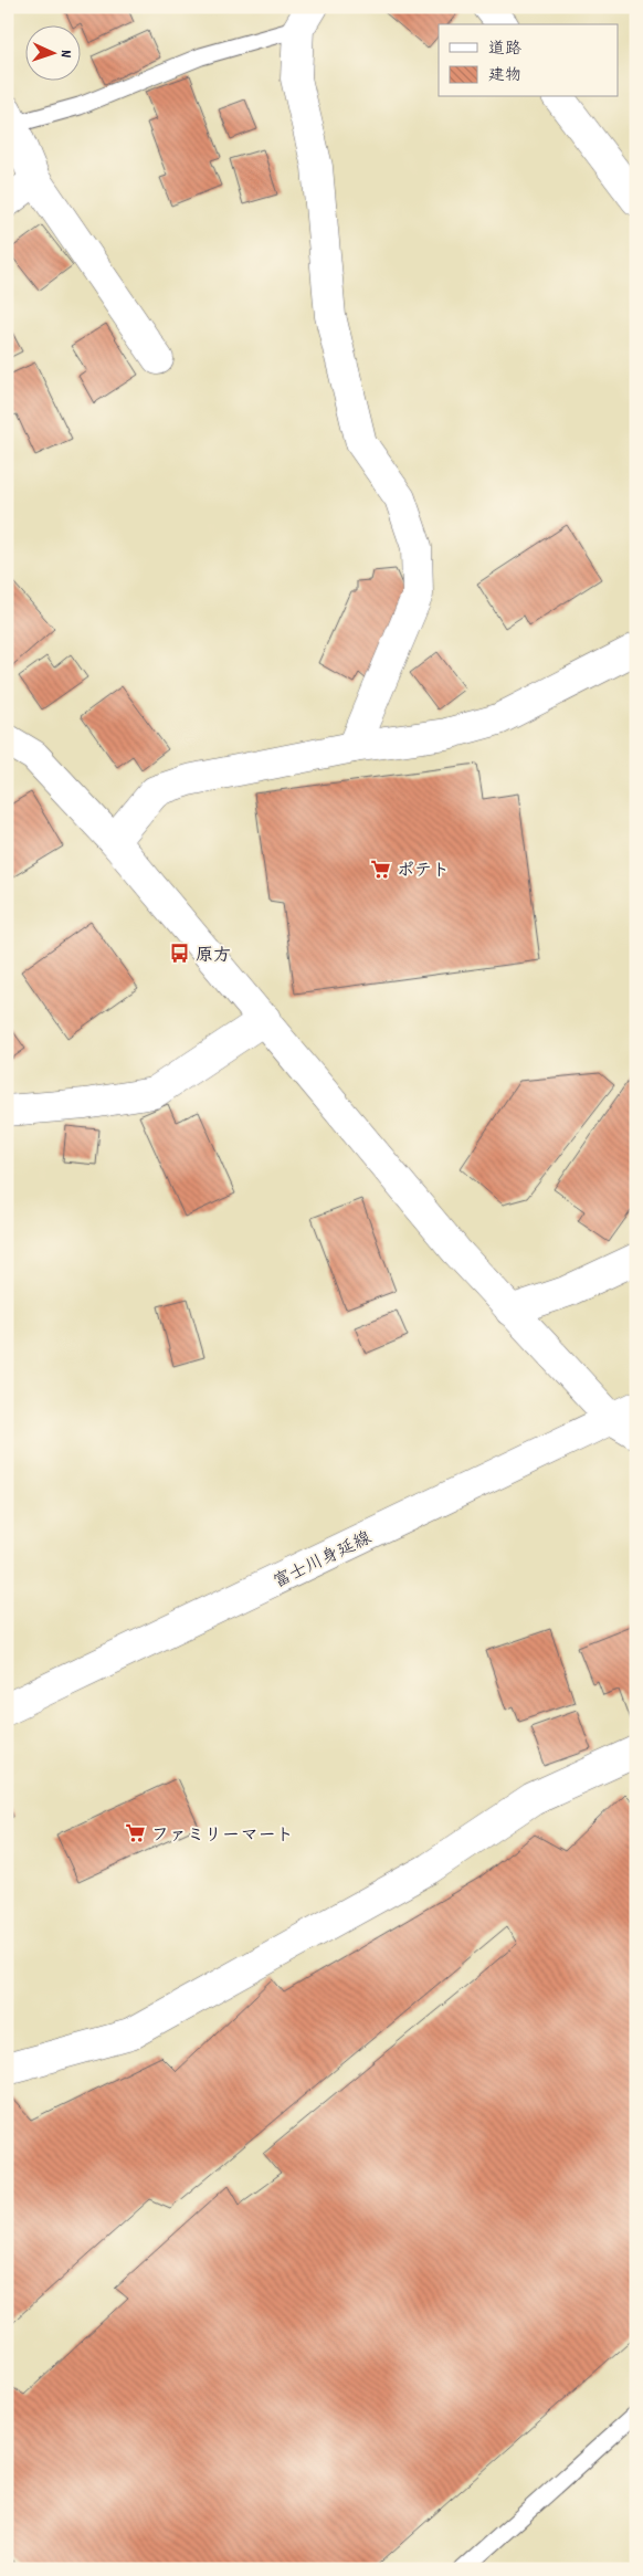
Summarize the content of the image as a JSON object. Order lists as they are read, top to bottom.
{
  "streets": {
    "street": ["富士川身延線"]
  },
  "places": {
    "supermarket": ["ポテト", "ファミリーマート"],
    "bus stop": ["原方"]
  },
  "legend": ["道路", "建物"],
  "north": "right"
}
